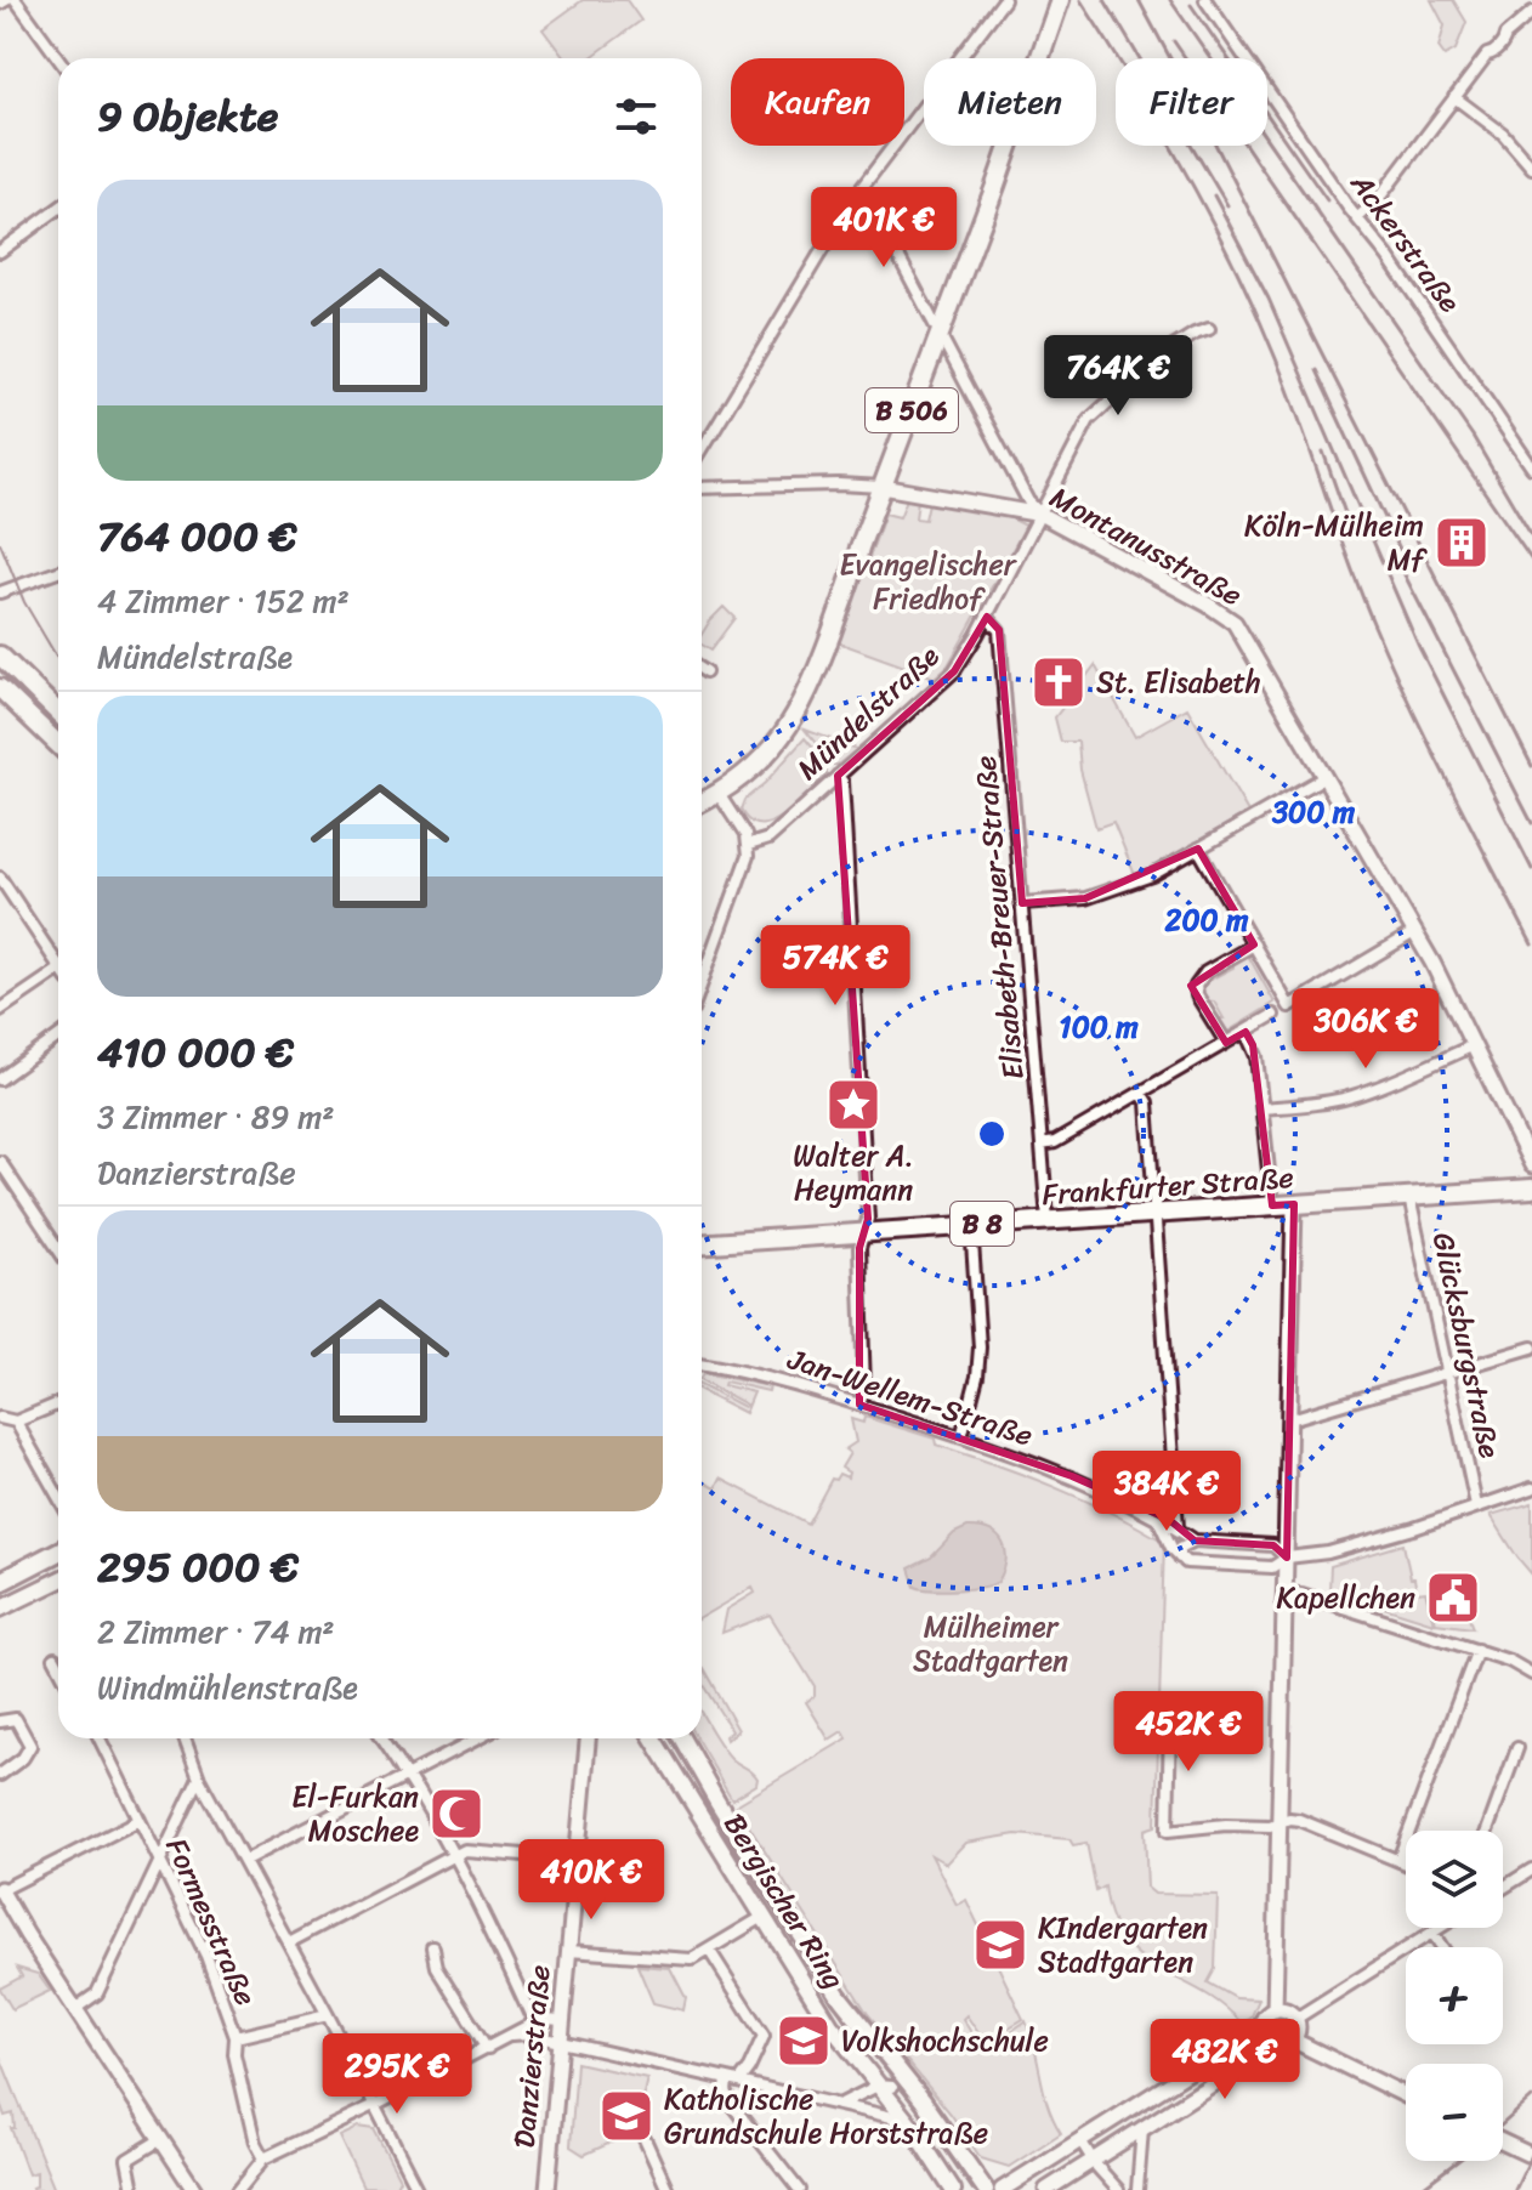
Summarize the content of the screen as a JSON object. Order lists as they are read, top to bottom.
{
  "streets": {
    "main road": [
      "B 506",
      "Frankfurter Straße",
      "B 8",
      "Bergischer Ring"
    ],
    "street": [
      "Ackerstraße",
      "Montanusstraße",
      "Mündelstraße",
      "Elisabeth-Breuer-Straße",
      "Glücksburgstraße",
      "Jan-Wellem-Straße",
      "Formesstraße",
      "Danzierstraße"
    ]
  },
  "crossings": [
    ["B 506", "Montanusstraße"],
    ["Montanusstraße", "Mündelstraße"],
    ["Mündelstraße", "Elisabeth-Breuer-Straße"],
    ["Elisabeth-Breuer-Straße", "Frankfurter Straße"],
    ["Frankfurter Straße", "Glücksburgstraße"]
  ],
  "parks": ["Evangelischer Friedhof", "Mülheimer Stadtgarten"],
  "places": {
    "building": ["Köln-Mülheim Mf"],
    "church": ["St. Elisabeth"],
    "place": ["Walter A. Heymann"],
    "public building": ["Kapellchen"],
    "mosque": ["El-Furkan Moschee"],
    "school or university": ["KIndergarten Stadtgarten", "Volkshochschule", "Katholische Grundschule Horststraße"]
  },
  "page": {
    "chip": ["Kaufen", "Mieten", "Filter"],
    "heading": "9 Objekte",
    "list": [
      {
        "name": "764 000 €",
        "note": "4 Zimmer · 152 m² · Mündelstraße"
      },
      {
        "name": "410 000 €",
        "note": "3 Zimmer · 89 m² · Danzierstraße"
      },
      {
        "name": "295 000 €",
        "note": "2 Zimmer · 74 m² · Windmühlenstraße"
      }
    ],
    "price": [
      "401K €",
      "764K €",
      "574K €",
      "306K €",
      "384K €",
      "452K €",
      "410K €",
      "482K €",
      "295K €"
    ],
    "map_buttons": ["+", "−"]
  },
  "rings": ["300 m", "200 m", "100 m"]
}
